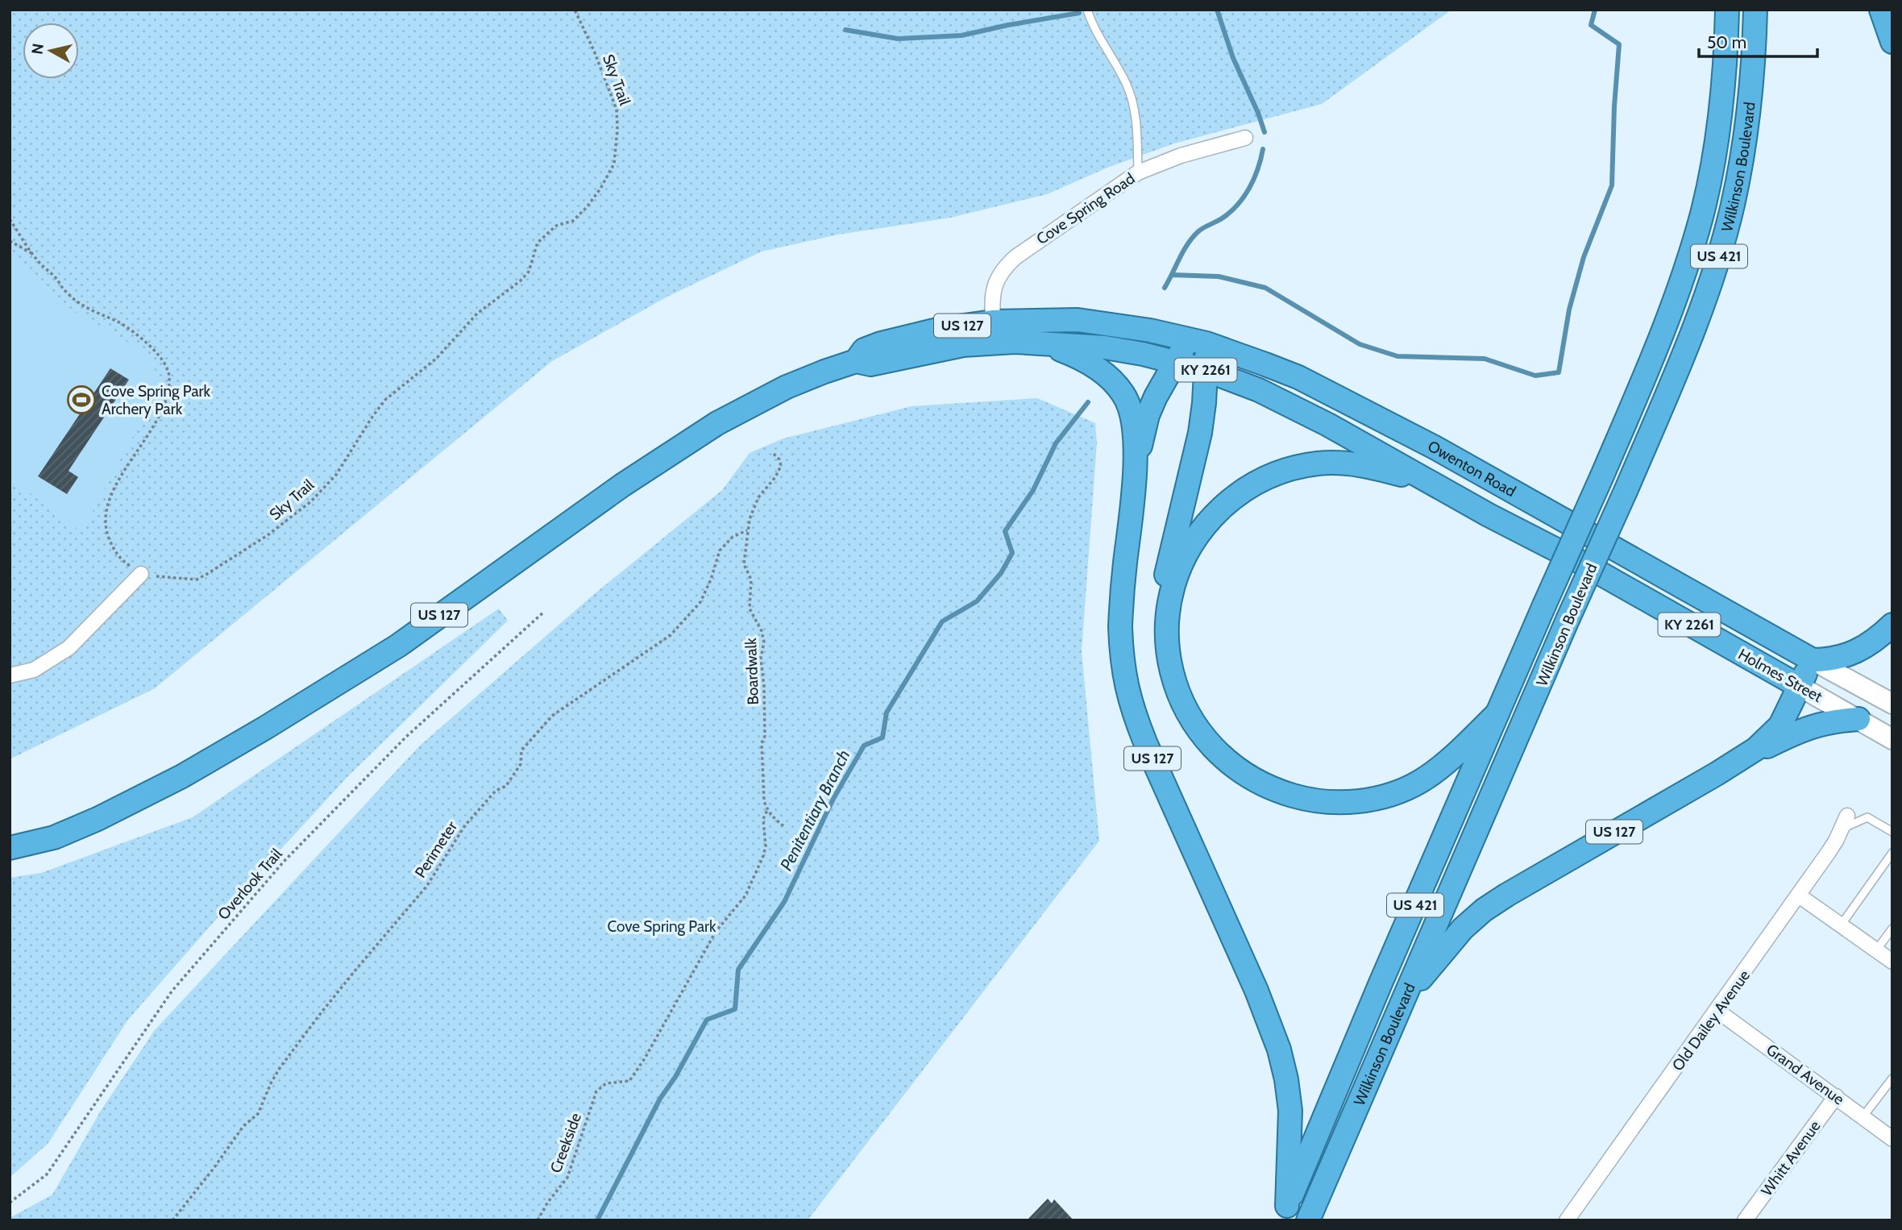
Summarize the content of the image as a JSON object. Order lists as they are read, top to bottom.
{
  "streets": {
    "highway": [
      "Wilkinson Boulevard",
      "US 421",
      "US 127",
      "KY 2261",
      "Owenton Road",
      "Holmes Street"
    ],
    "street": [
      "Cove Spring Road",
      "Old Dailey Avenue",
      "Grand Avenue",
      "Whitt Avenue"
    ],
    "path": [
      "Sky Trail",
      "Boardwalk",
      "Perimeter",
      "Overlook Trail",
      "Creekside"
    ]
  },
  "crossings": [
    ["Wilkinson Boulevard", "US 127"],
    ["Cove Spring Road", "US 127"],
    ["US 127", "KY 2261"],
    ["US 127", "Owenton Road"],
    ["US 127", "Holmes Street"],
    ["KY 2261", "Holmes Street"],
    ["Owenton Road", "Holmes Street"],
    ["Boardwalk", "Perimeter"],
    ["Boardwalk", "Creekside"],
    ["Old Dailey Avenue", "Grand Avenue"],
    ["Grand Avenue", "Whitt Avenue"]
  ],
  "water": ["Penitentiary Branch"],
  "parks": ["Cove Spring Park"],
  "places": {
    "sports": ["Cove Spring Park Archery Park"]
  },
  "scale_bar": "50 m",
  "north": "left"
}
